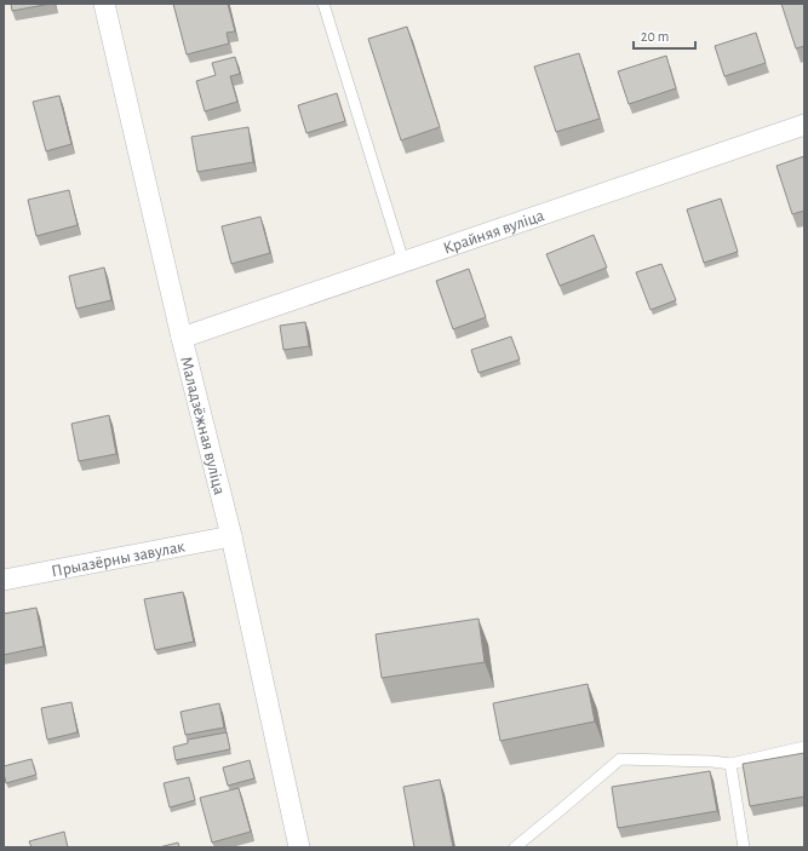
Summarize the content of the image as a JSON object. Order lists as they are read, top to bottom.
{
  "streets": {
    "street": ["Крайняя вуліца", "Маладзёжная вуліца", "Прыазёрны завулак"]
  },
  "crossings": [
    ["Крайняя вуліца", "Маладзёжная вуліца"],
    ["Маладзёжная вуліца", "Прыазёрны завулак"]
  ],
  "scale_bar": "20 m"
}
